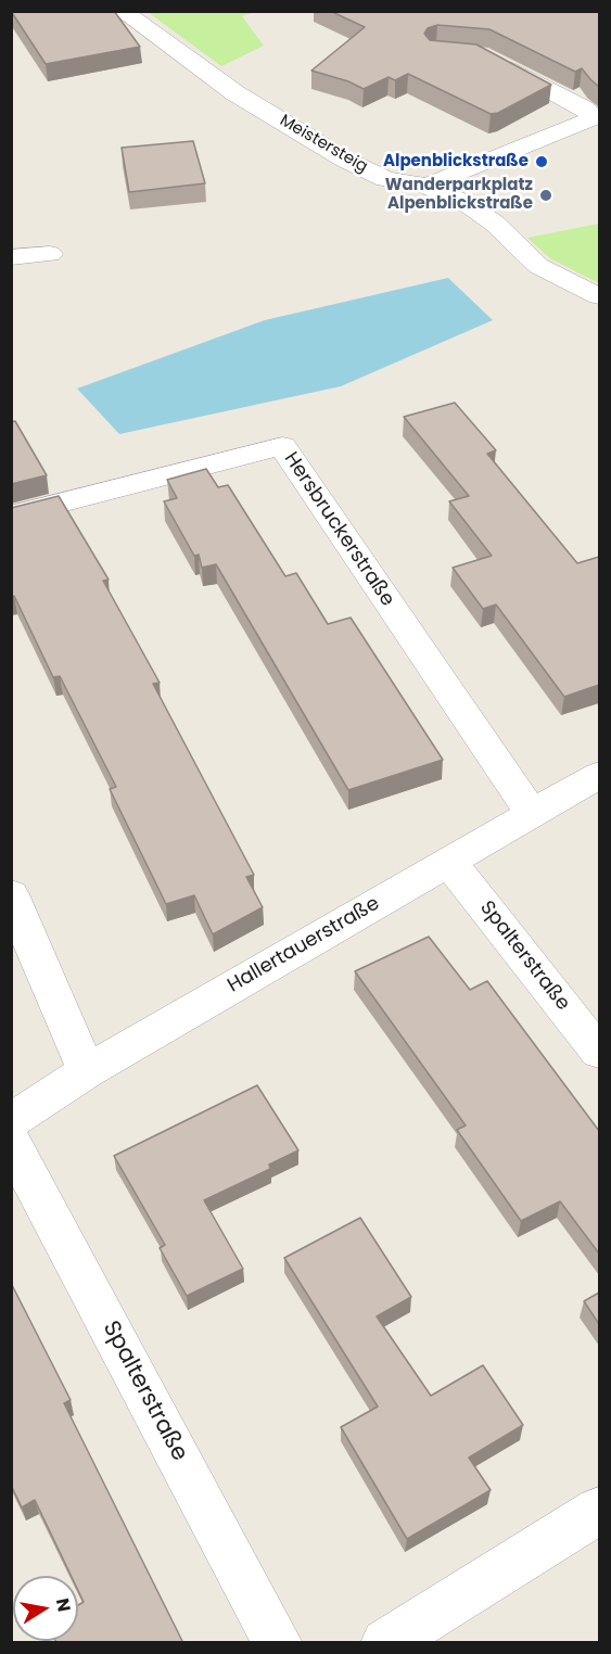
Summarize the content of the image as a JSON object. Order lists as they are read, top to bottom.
{
  "streets": {
    "street": [
      "Meistersteig",
      "Hersbruckerstraße",
      "Hallertauerstraße",
      "Spalterstraße"
    ]
  },
  "crossings": [
    ["Hersbruckerstraße", "Hallertauerstraße"],
    ["Hallertauerstraße", "Spalterstraße"]
  ],
  "places": ["Alpenblickstraße", "Wanderparkplatz Alpenblickstraße"],
  "north": "right"
}
